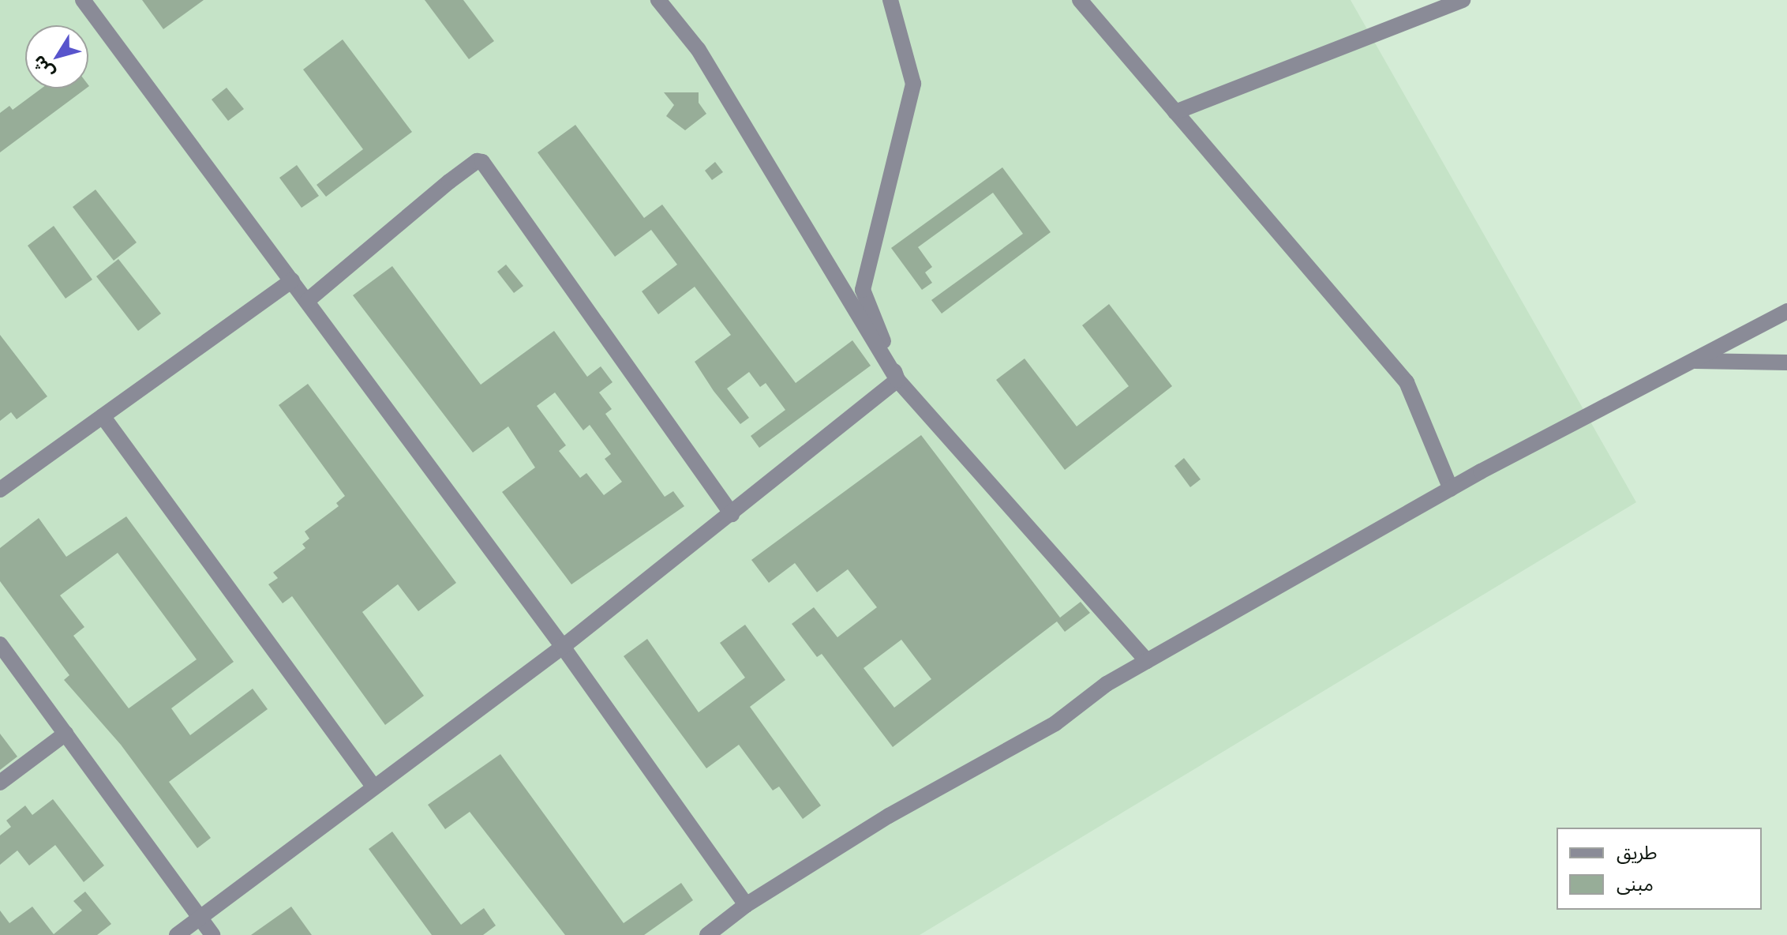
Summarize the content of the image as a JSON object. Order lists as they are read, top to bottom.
{
  "legend": ["طريق", "مبنى"],
  "north": "bottom left"
}
